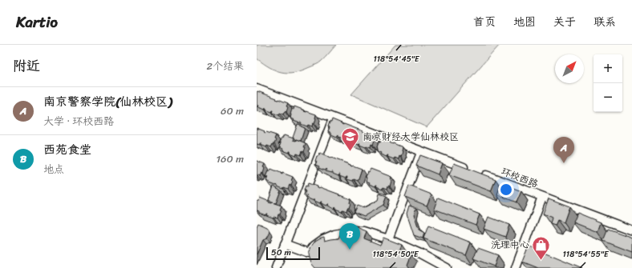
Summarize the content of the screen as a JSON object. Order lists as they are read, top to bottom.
{
  "streets": {
    "street": ["环校西路"]
  },
  "places": {
    "school or university": ["南京财经大学仙林校区"],
    "shop": ["洗理中心"]
  },
  "scale_bar": "50 m",
  "north": "top right",
  "page": {
    "header": "Kartio",
    "nav": [
      "首页",
      "地图",
      "关于",
      "联系"
    ],
    "heading": ["附近", "2个结果"],
    "map_buttons": ["+", "−"],
    "list": [
      {
        "mark": "A",
        "name": "南京警察学院(仙林校区)",
        "note": "大学 · 环校西路",
        "value": "60 m"
      },
      {
        "mark": "B",
        "name": "西苑食堂",
        "note": "地点",
        "value": "160 m"
      }
    ],
    "pins": ["A", "B"],
    "scale": "50 m"
  },
  "coordinates": ["118°54'45\"E", "118°54'50\"E", "118°54'55\"E"]
}
